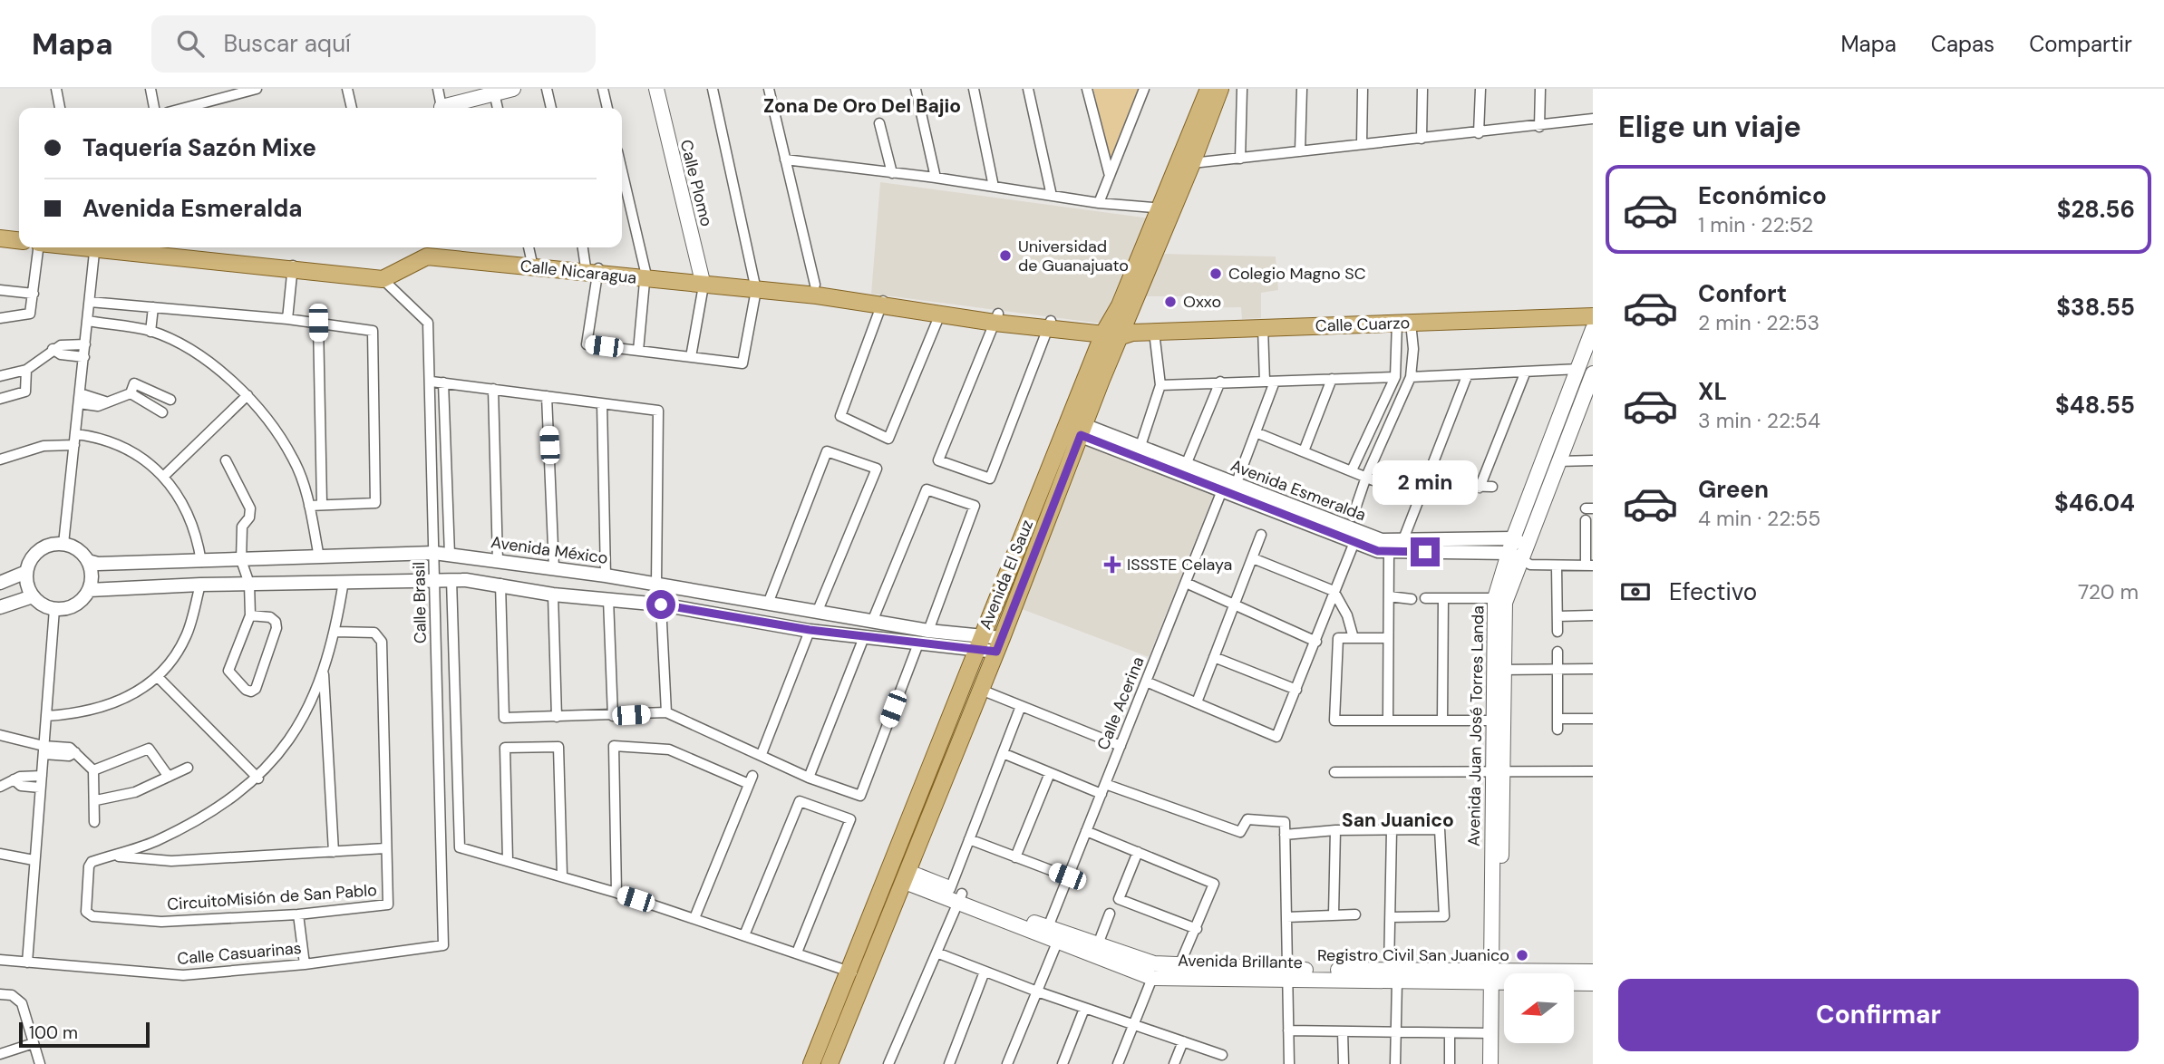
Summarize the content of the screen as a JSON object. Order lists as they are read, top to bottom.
{
  "streets": {
    "main road": [
      "Calle Plomo",
      "Calle Nicaragua",
      "Calle Cuarzo",
      "Avenida El Sauz",
      "Avenida Juan José Torres Landa",
      "Avenida Brillante"
    ],
    "street": [
      "Avenida Esmeralda",
      "Avenida México",
      "Calle Brasil",
      "Calle Acerina",
      "CircuitoMisión de San Pablo",
      "Calle Casuarinas"
    ]
  },
  "crossings": [
    ["Calle Plomo", "Calle Nicaragua"],
    ["Calle Nicaragua", "Calle Cuarzo"],
    ["Calle Nicaragua", "Avenida El Sauz"],
    ["Calle Nicaragua", "Calle Brasil"],
    ["Calle Cuarzo", "Avenida El Sauz"],
    ["Calle Cuarzo", "Calle Acerina"],
    ["Avenida Esmeralda", "Avenida El Sauz"],
    ["Avenida Esmeralda", "Calle Acerina"],
    ["Avenida Esmeralda", "Avenida Juan José Torres Landa"],
    ["Avenida México", "Avenida El Sauz"],
    ["Avenida México", "Calle Brasil"],
    ["Avenida El Sauz", "Avenida Brillante"],
    ["Calle Brasil", "Calle Casuarinas"],
    ["Calle Acerina", "Avenida Brillante"],
    ["Avenida Juan José Torres Landa", "Avenida Brillante"]
  ],
  "districts": ["Zona De Oro Del Bajio", "San Juanico"],
  "places": {
    "other": [
      "Universidad de Guanajuato",
      "Colegio Magno SC",
      "Oxxo",
      "Registro Civil San Juanico"
    ],
    "health": ["ISSSTE Celaya"]
  },
  "scale_bar": "100 m",
  "north": "left",
  "page": {
    "header": "Mapa",
    "search": "Buscar aquí",
    "nav": ["Mapa", "Capas", "Compartir"],
    "heading": "Elige un viaje",
    "banner": ["Taquería Sazón Mixe", "Avenida Esmeralda"],
    "list": [
      {
        "name": "Económico",
        "note": "1 min · 22:52",
        "value": "$28.56"
      },
      {
        "name": "Confort",
        "note": "2 min · 22:53",
        "value": "$38.55"
      },
      {
        "name": "XL",
        "note": "3 min · 22:54",
        "value": "$48.55"
      },
      {
        "name": "Green",
        "note": "4 min · 22:55",
        "value": "$46.04"
      }
    ],
    "bubble": "2 min",
    "pay": ["Efectivo", "720 m"],
    "buttons": "Confirmar",
    "scale": "100 m"
  }
}
